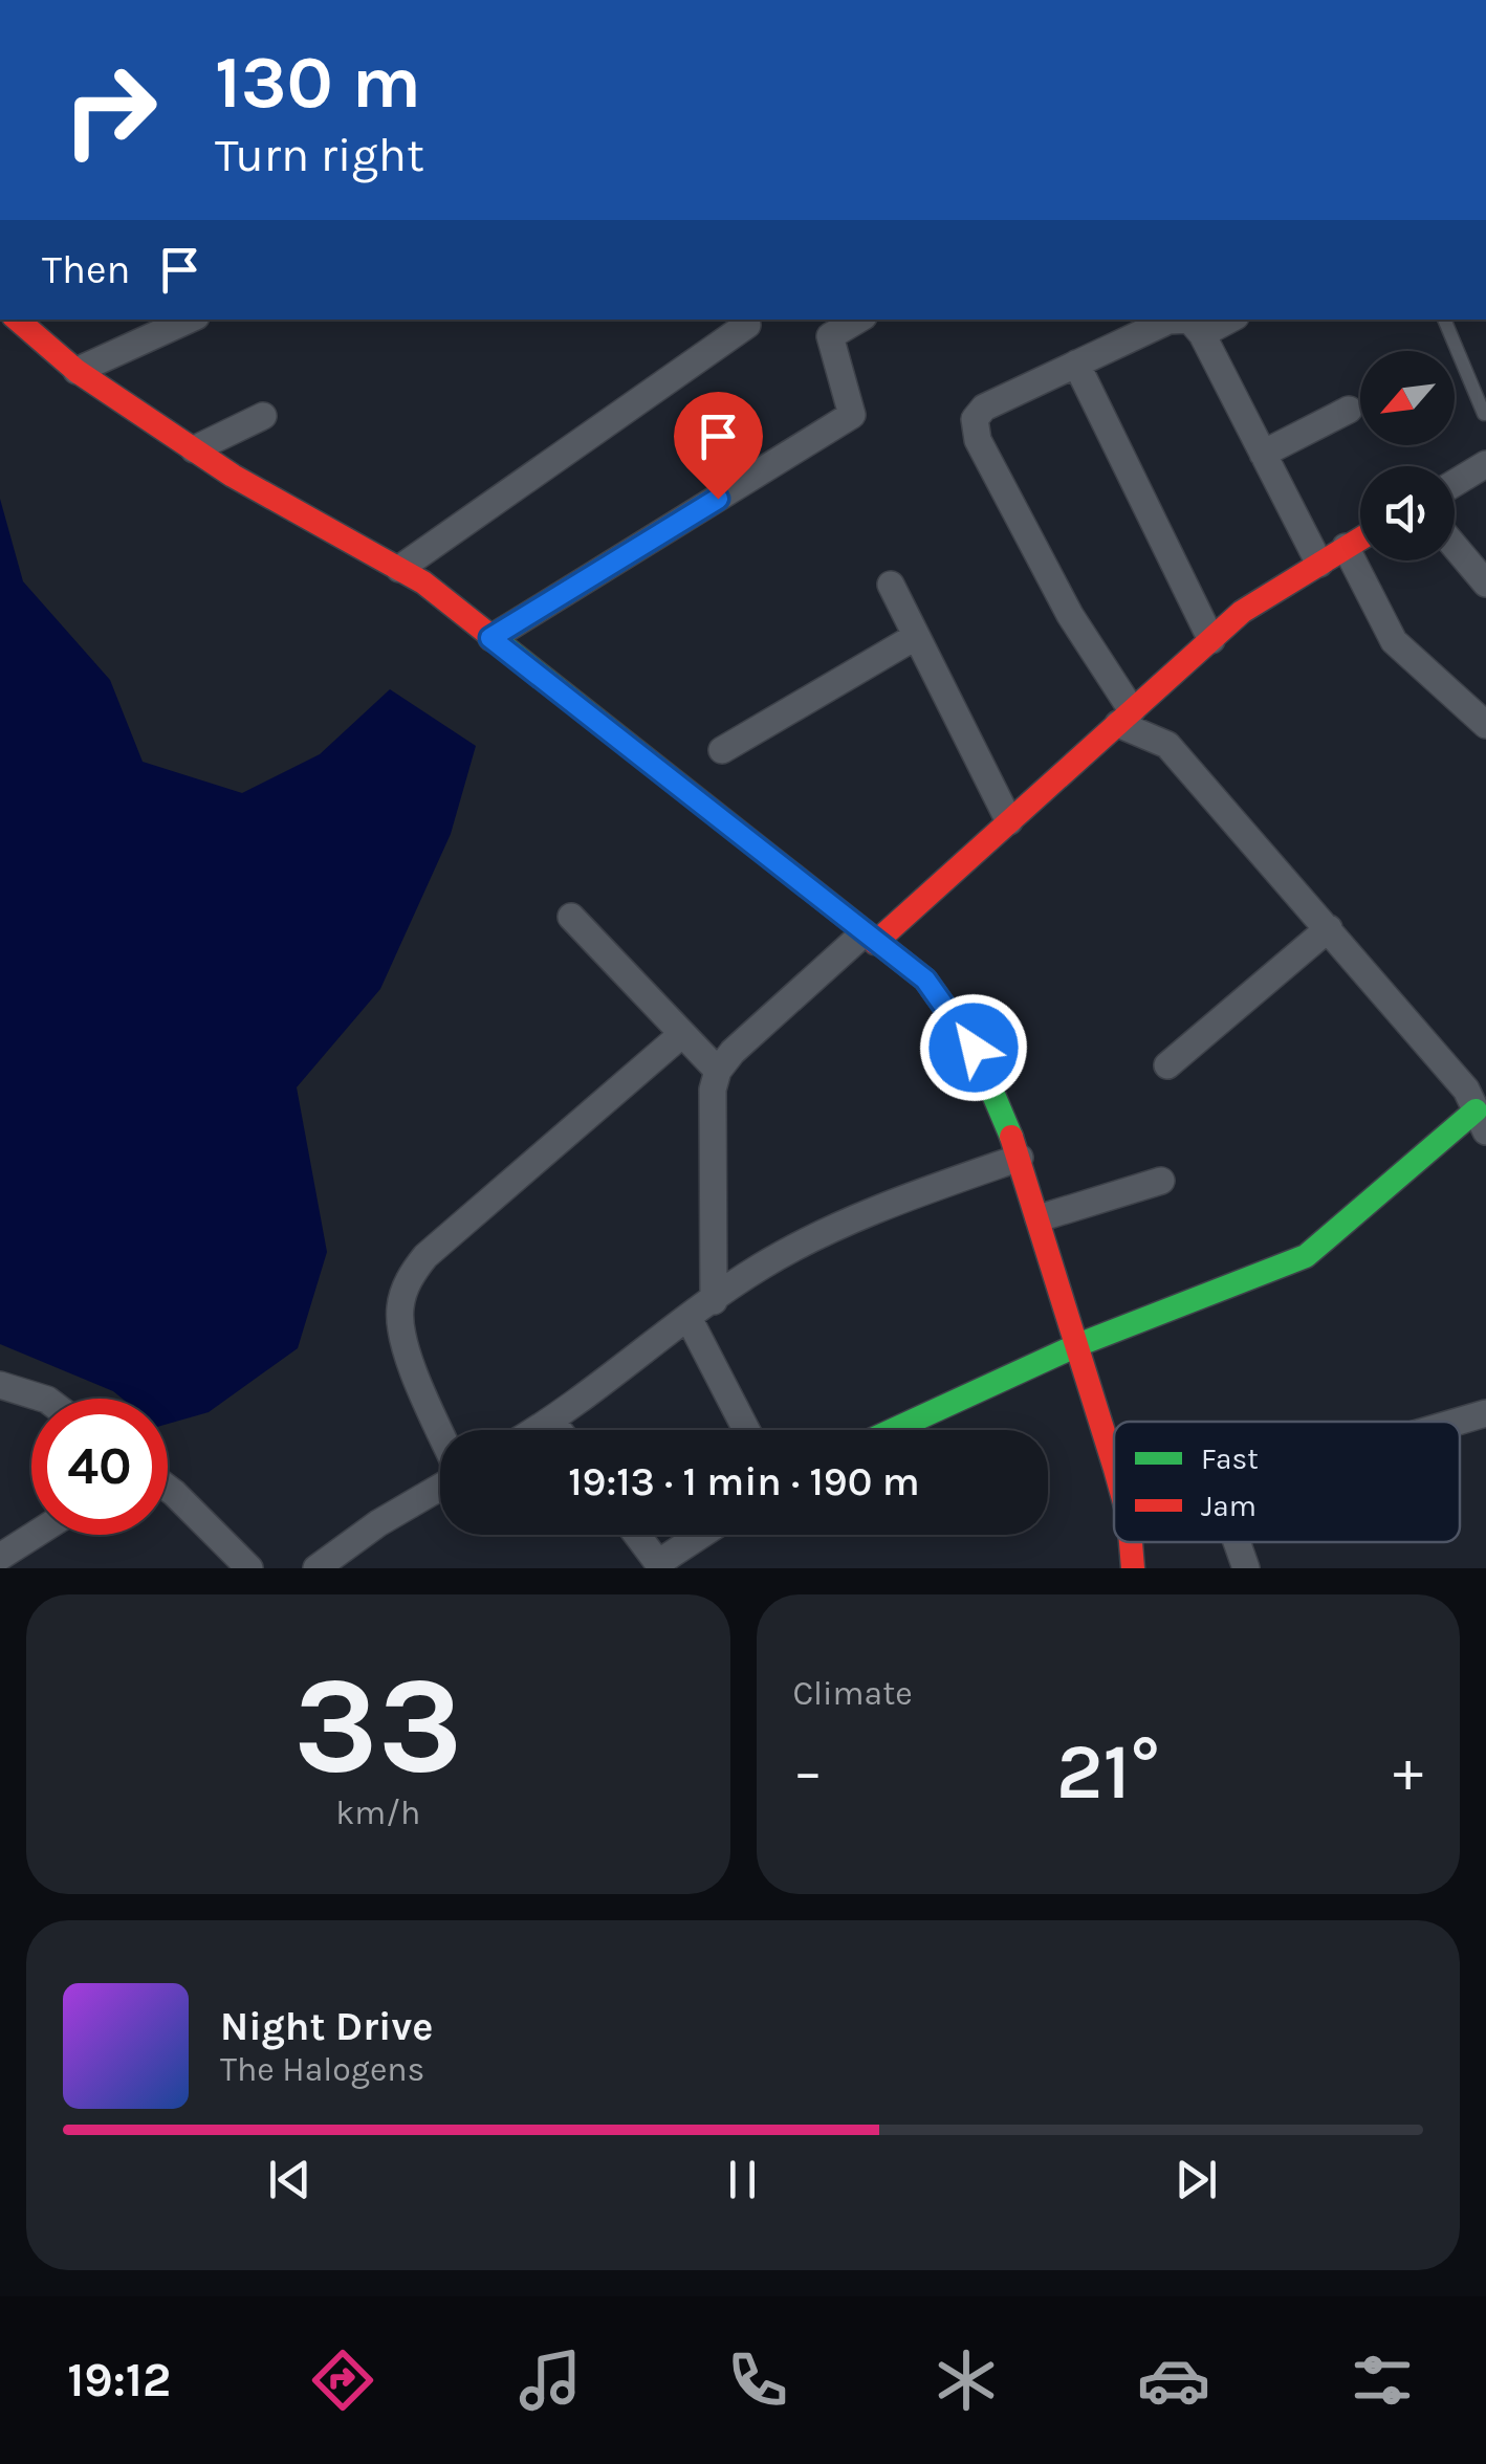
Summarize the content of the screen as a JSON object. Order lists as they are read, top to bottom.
{
  "legend": ["Fast", "Jam"],
  "north": "bottom left",
  "page": {
    "turn": ["130 m", "Turn right"],
    "then": "Then",
    "limit": "40",
    "trip": "19:13 · 1 min · 190 m",
    "tile": [
      ["33", "km/h"],
      "Climate"
    ],
    "heat": ["−", "21°", "+"],
    "song": ["Night Drive", "The Halogens"],
    "tabs": "19:12"
  }
}
